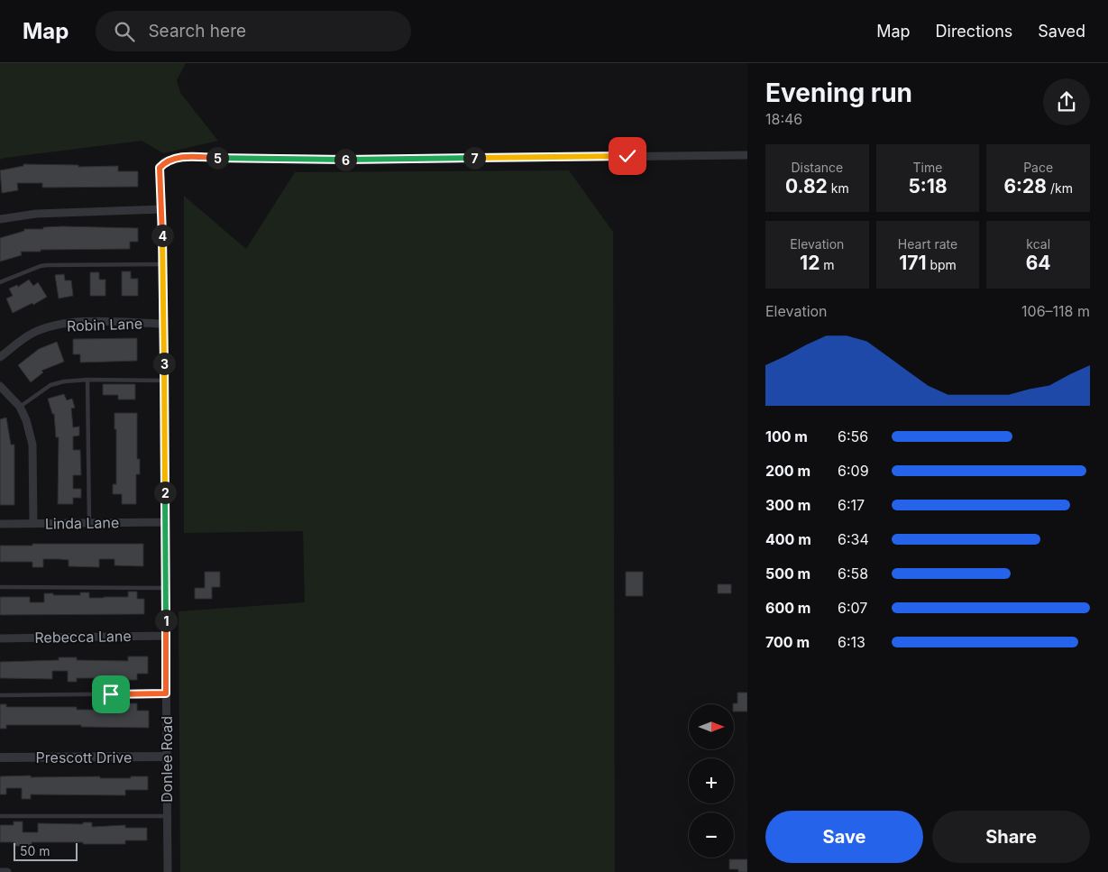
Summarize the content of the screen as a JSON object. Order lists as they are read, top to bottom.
{
  "streets": {
    "street": [
      "Robin Lane",
      "Linda Lane",
      "Rebecca Lane",
      "Prescott Drive",
      "Donlee Road"
    ]
  },
  "crossings": [
    ["Robin Lane", "Donlee Road"],
    ["Linda Lane", "Donlee Road"],
    ["Rebecca Lane", "Donlee Road"],
    ["Prescott Drive", "Donlee Road"]
  ],
  "scale_bar": "50 m",
  "north": "right",
  "page": {
    "header": "Map",
    "search": "Search here",
    "nav": ["Map", "Directions", "Saved"],
    "heading": ["Evening run", "18:46"],
    "stats": [
      ["Distance", "0.82 km"],
      ["Time", "5:18"],
      ["Pace", "6:28 /km"],
      ["Elevation", "12 m"],
      ["Heart rate", "171 bpm"],
      ["kcal", "64"]
    ],
    "pins": [
      "5",
      "7",
      "6",
      "4",
      "3",
      "2",
      "1"
    ],
    "chart": ["Elevation", "106–118 m"],
    "list": [
      {
        "name": "100 m",
        "note": "6:56"
      },
      {
        "name": "200 m",
        "note": "6:09"
      },
      {
        "name": "300 m",
        "note": "6:17"
      },
      {
        "name": "400 m",
        "note": "6:34"
      },
      {
        "name": "500 m",
        "note": "6:58"
      },
      {
        "name": "600 m",
        "note": "6:07"
      },
      {
        "name": "700 m",
        "note": "6:13"
      }
    ],
    "map_buttons": ["+", "−"],
    "buttons": ["Save", "Share"],
    "scale": "50 m"
  }
}
